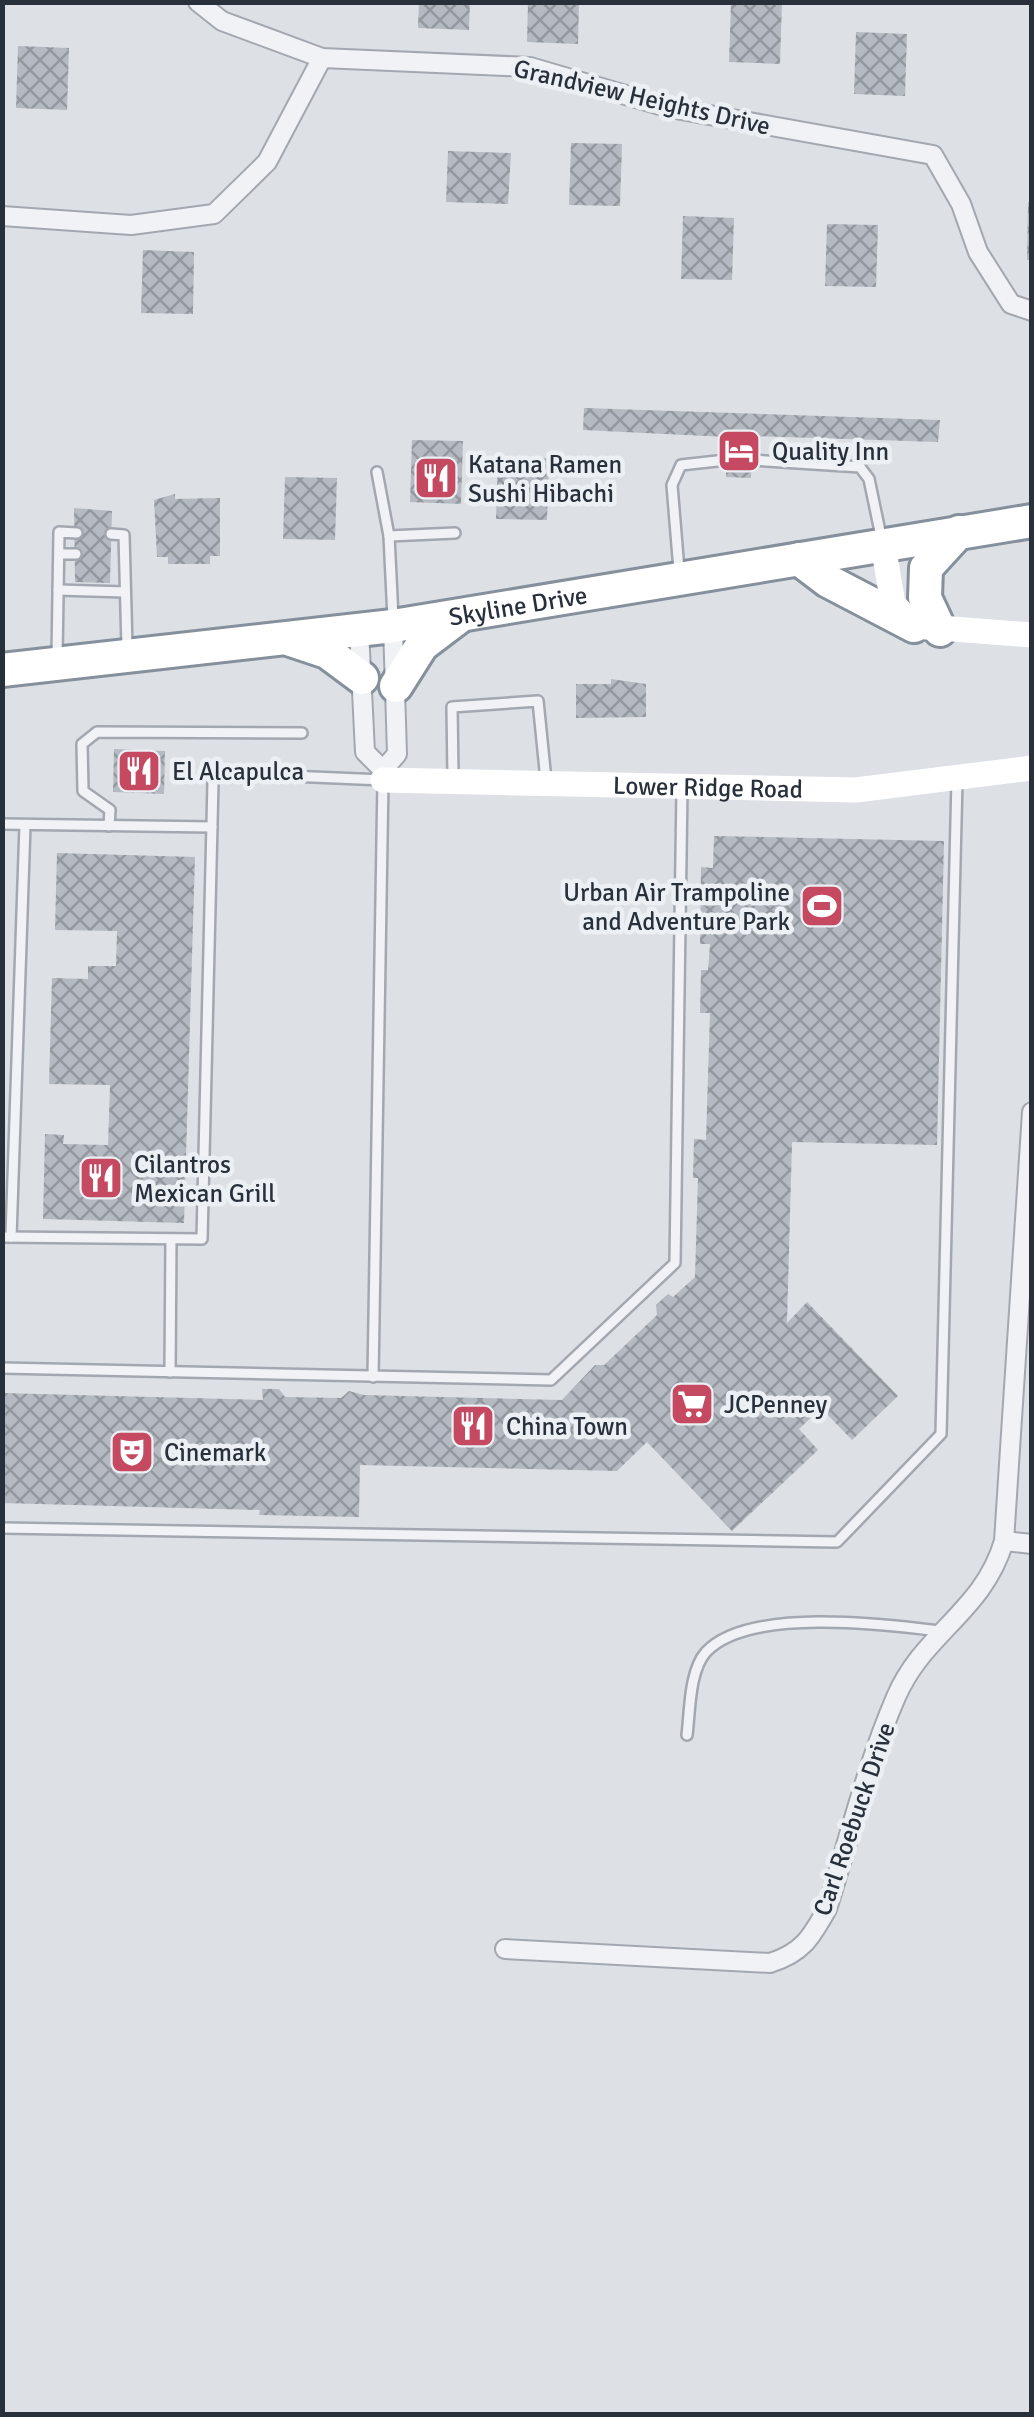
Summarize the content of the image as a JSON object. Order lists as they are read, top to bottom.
{
  "streets": {
    "highway": ["Skyline Drive"],
    "street": ["Grandview Heights Drive", "Lower Ridge Road", "Carl Roebuck Drive"]
  },
  "places": {
    "hotel": ["Quality Inn"],
    "restaurant": [
      "Katana Ramen Sushi Hibachi",
      "El Alcapulca",
      "Cilantros Mexican Grill",
      "China Town"
    ],
    "sports": ["Urban Air Trampoline and Adventure Park"],
    "supermarket": ["JCPenney"],
    "theatre": ["Cinemark"]
  }
}
